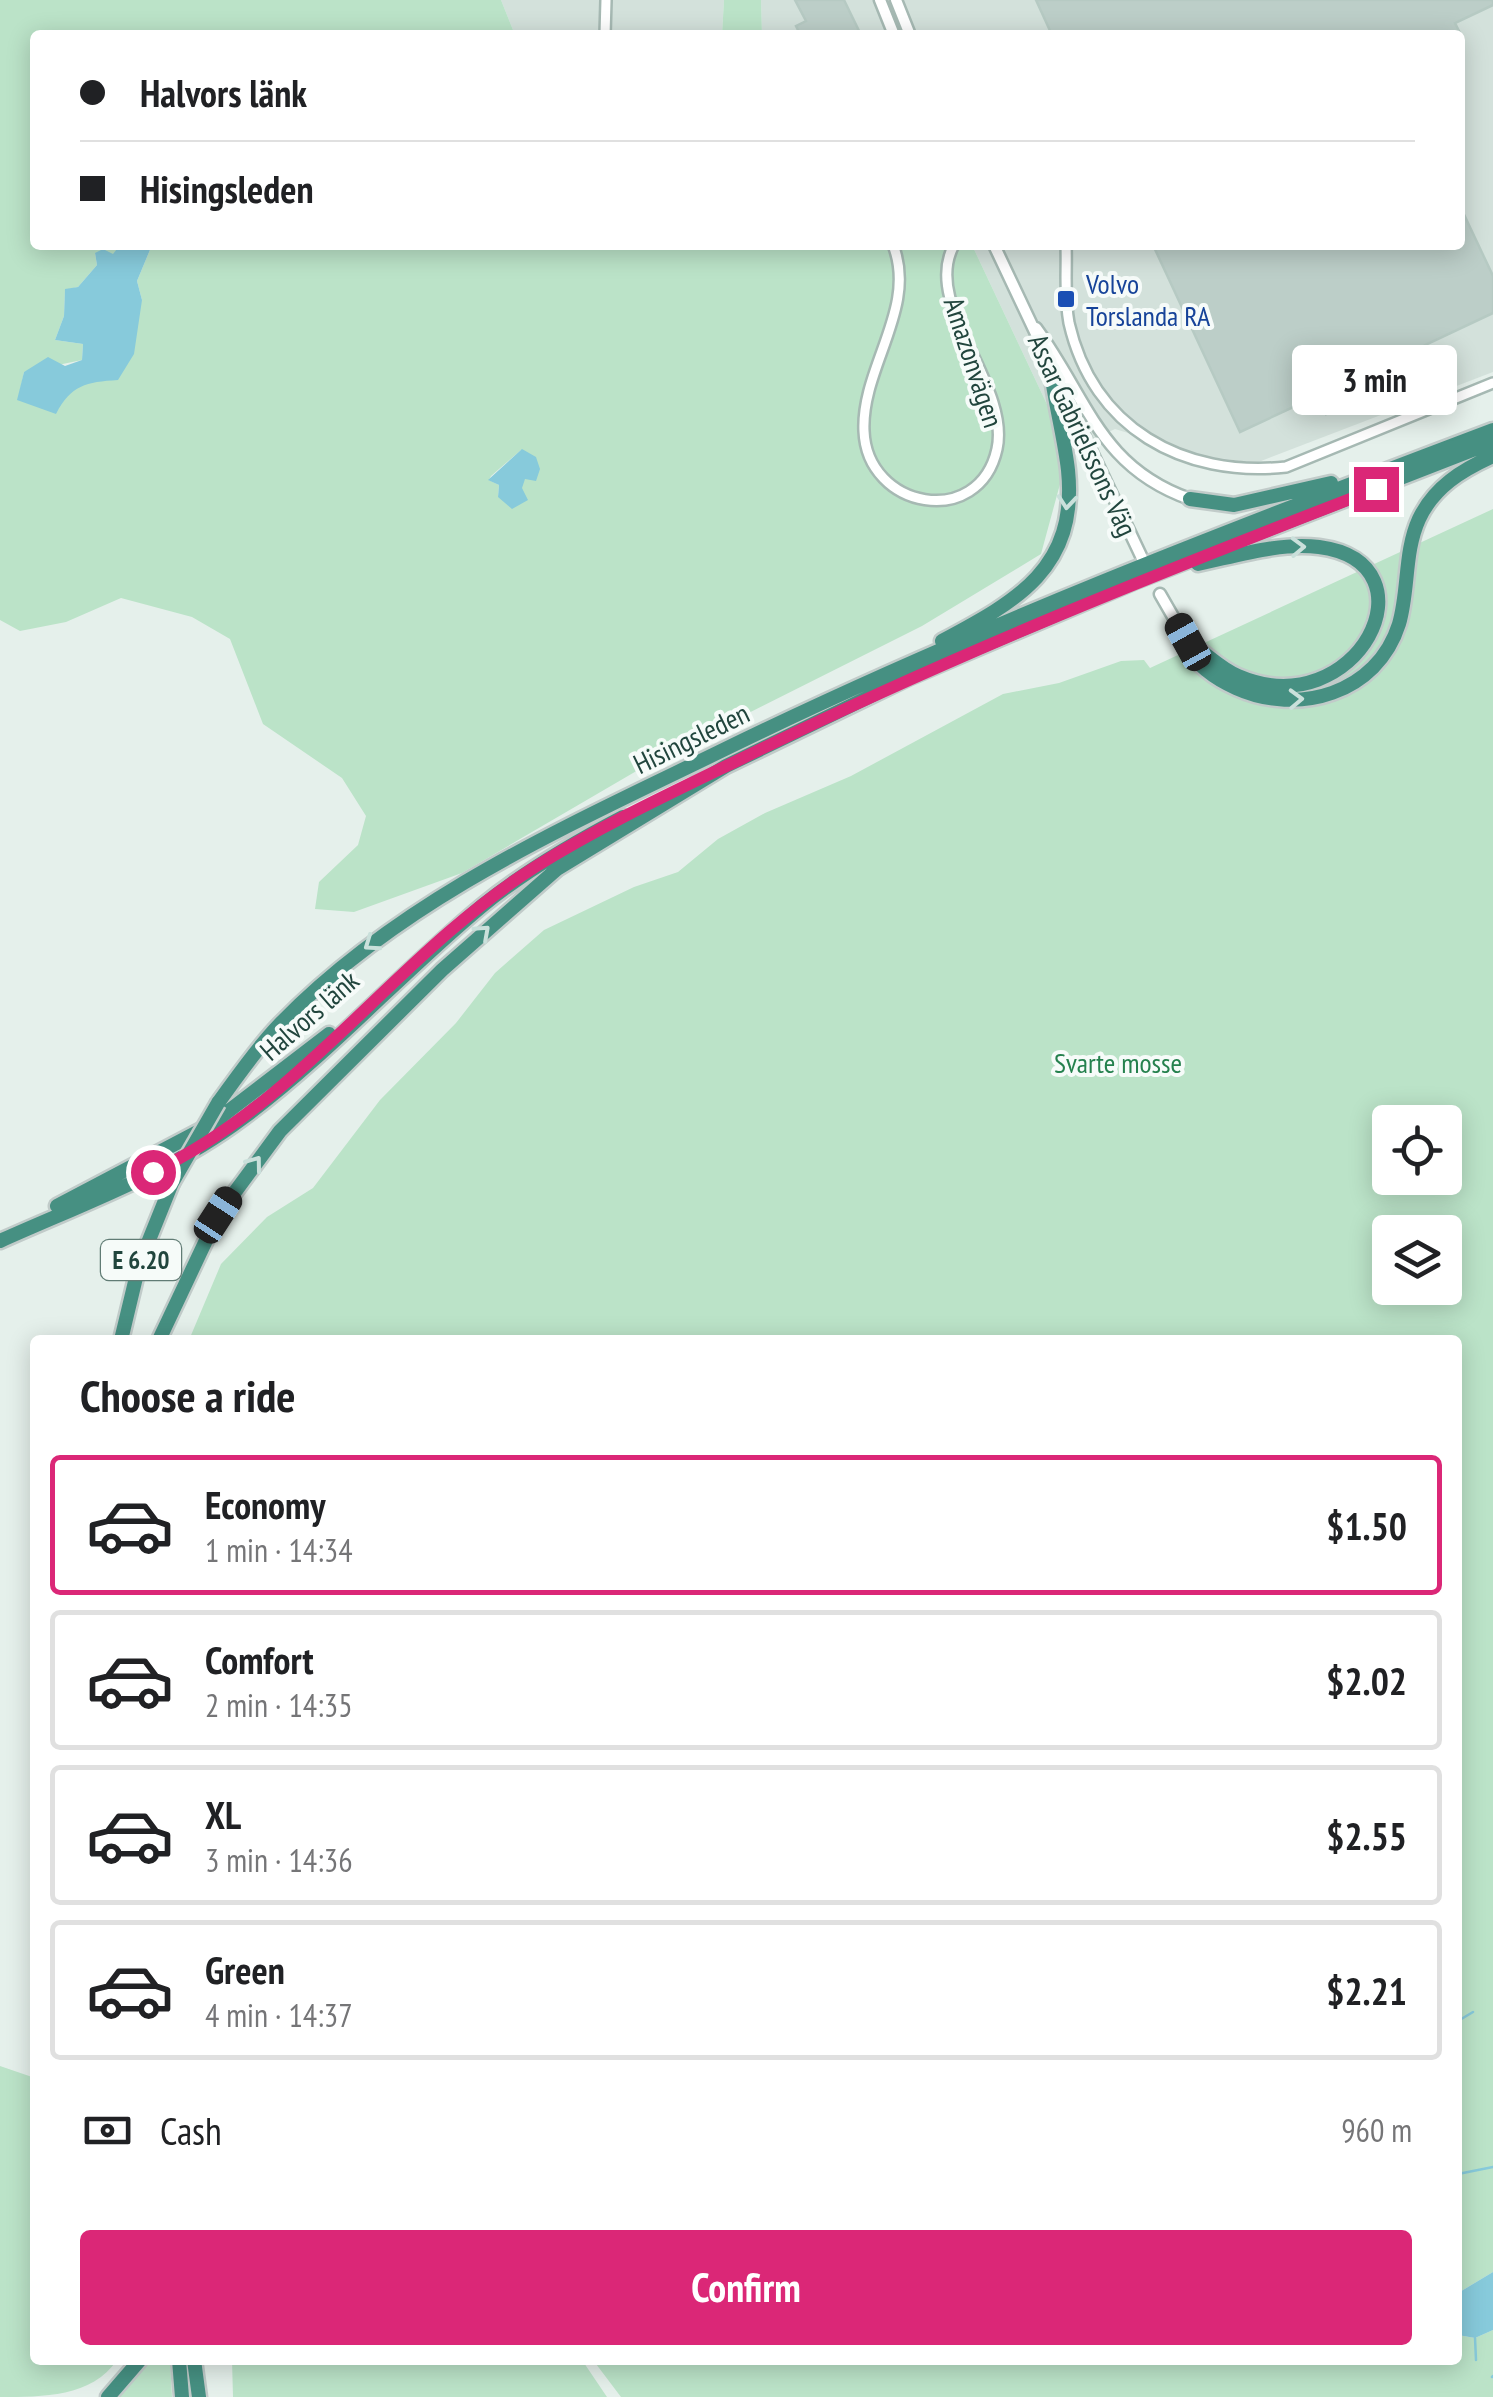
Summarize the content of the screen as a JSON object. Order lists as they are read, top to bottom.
{
  "streets": {
    "highway": ["Hisingsleden", "Halvors länk", "E 6.20"],
    "street": ["Amazonvägen", "Assar Gabrielssons Väg"]
  },
  "crossings": [
    ["Assar Gabrielssons Väg", "E 6.20"],
    ["Hisingsleden", "Halvors länk"],
    ["Hisingsleden", "E 6.20"]
  ],
  "parks": ["Svarte mosse"],
  "places": {
    "transit": ["Volvo Torslanda RA"]
  },
  "page": {
    "banner": ["Halvors länk", "Hisingsleden"],
    "bubble": "3 min",
    "heading": "Choose a ride",
    "list": [
      {
        "name": "Economy",
        "note": "1 min · 14:34",
        "value": "$1.50"
      },
      {
        "name": "Comfort",
        "note": "2 min · 14:35",
        "value": "$2.02"
      },
      {
        "name": "XL",
        "note": "3 min · 14:36",
        "value": "$2.55"
      },
      {
        "name": "Green",
        "note": "4 min · 14:37",
        "value": "$2.21"
      }
    ],
    "pay": ["Cash", "960 m"],
    "buttons": "Confirm"
  }
}
